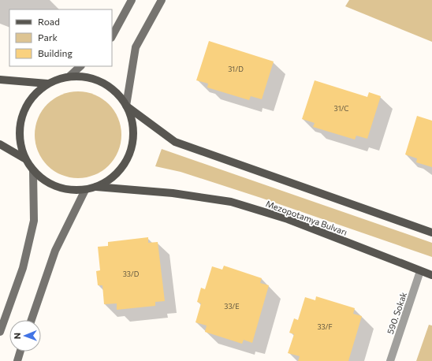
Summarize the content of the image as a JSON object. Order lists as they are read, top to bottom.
{
  "streets": {
    "main road": ["Mezopotamya Bulvarı"],
    "street": ["590. Sokak"]
  },
  "crossings": [
    ["Mezopotamya Bulvarı", "590. Sokak"]
  ],
  "house_numbers": [
    "31/D",
    "31/C",
    "33/D",
    "33/E",
    "33/F"
  ],
  "legend": ["Road", "Park", "Building"],
  "north": "left"
}
